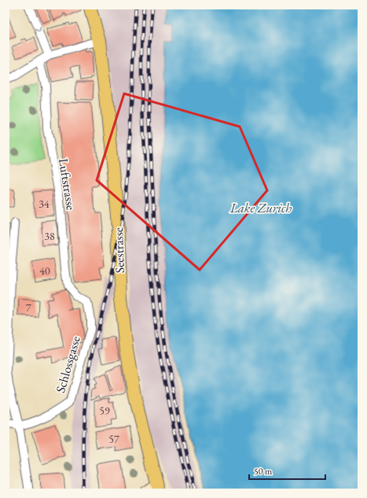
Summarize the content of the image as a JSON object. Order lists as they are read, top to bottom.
{
  "streets": {
    "main road": ["Seestrasse"],
    "street": ["Luftstrasse", "Schlossgasse"]
  },
  "crossings": [
    ["Luftstrasse", "Schlossgasse"]
  ],
  "water": ["Lake Zurich"],
  "house_numbers": [
    "34",
    "38",
    "40",
    "7",
    "59",
    "57"
  ],
  "scale_bar": "50 m"
}
